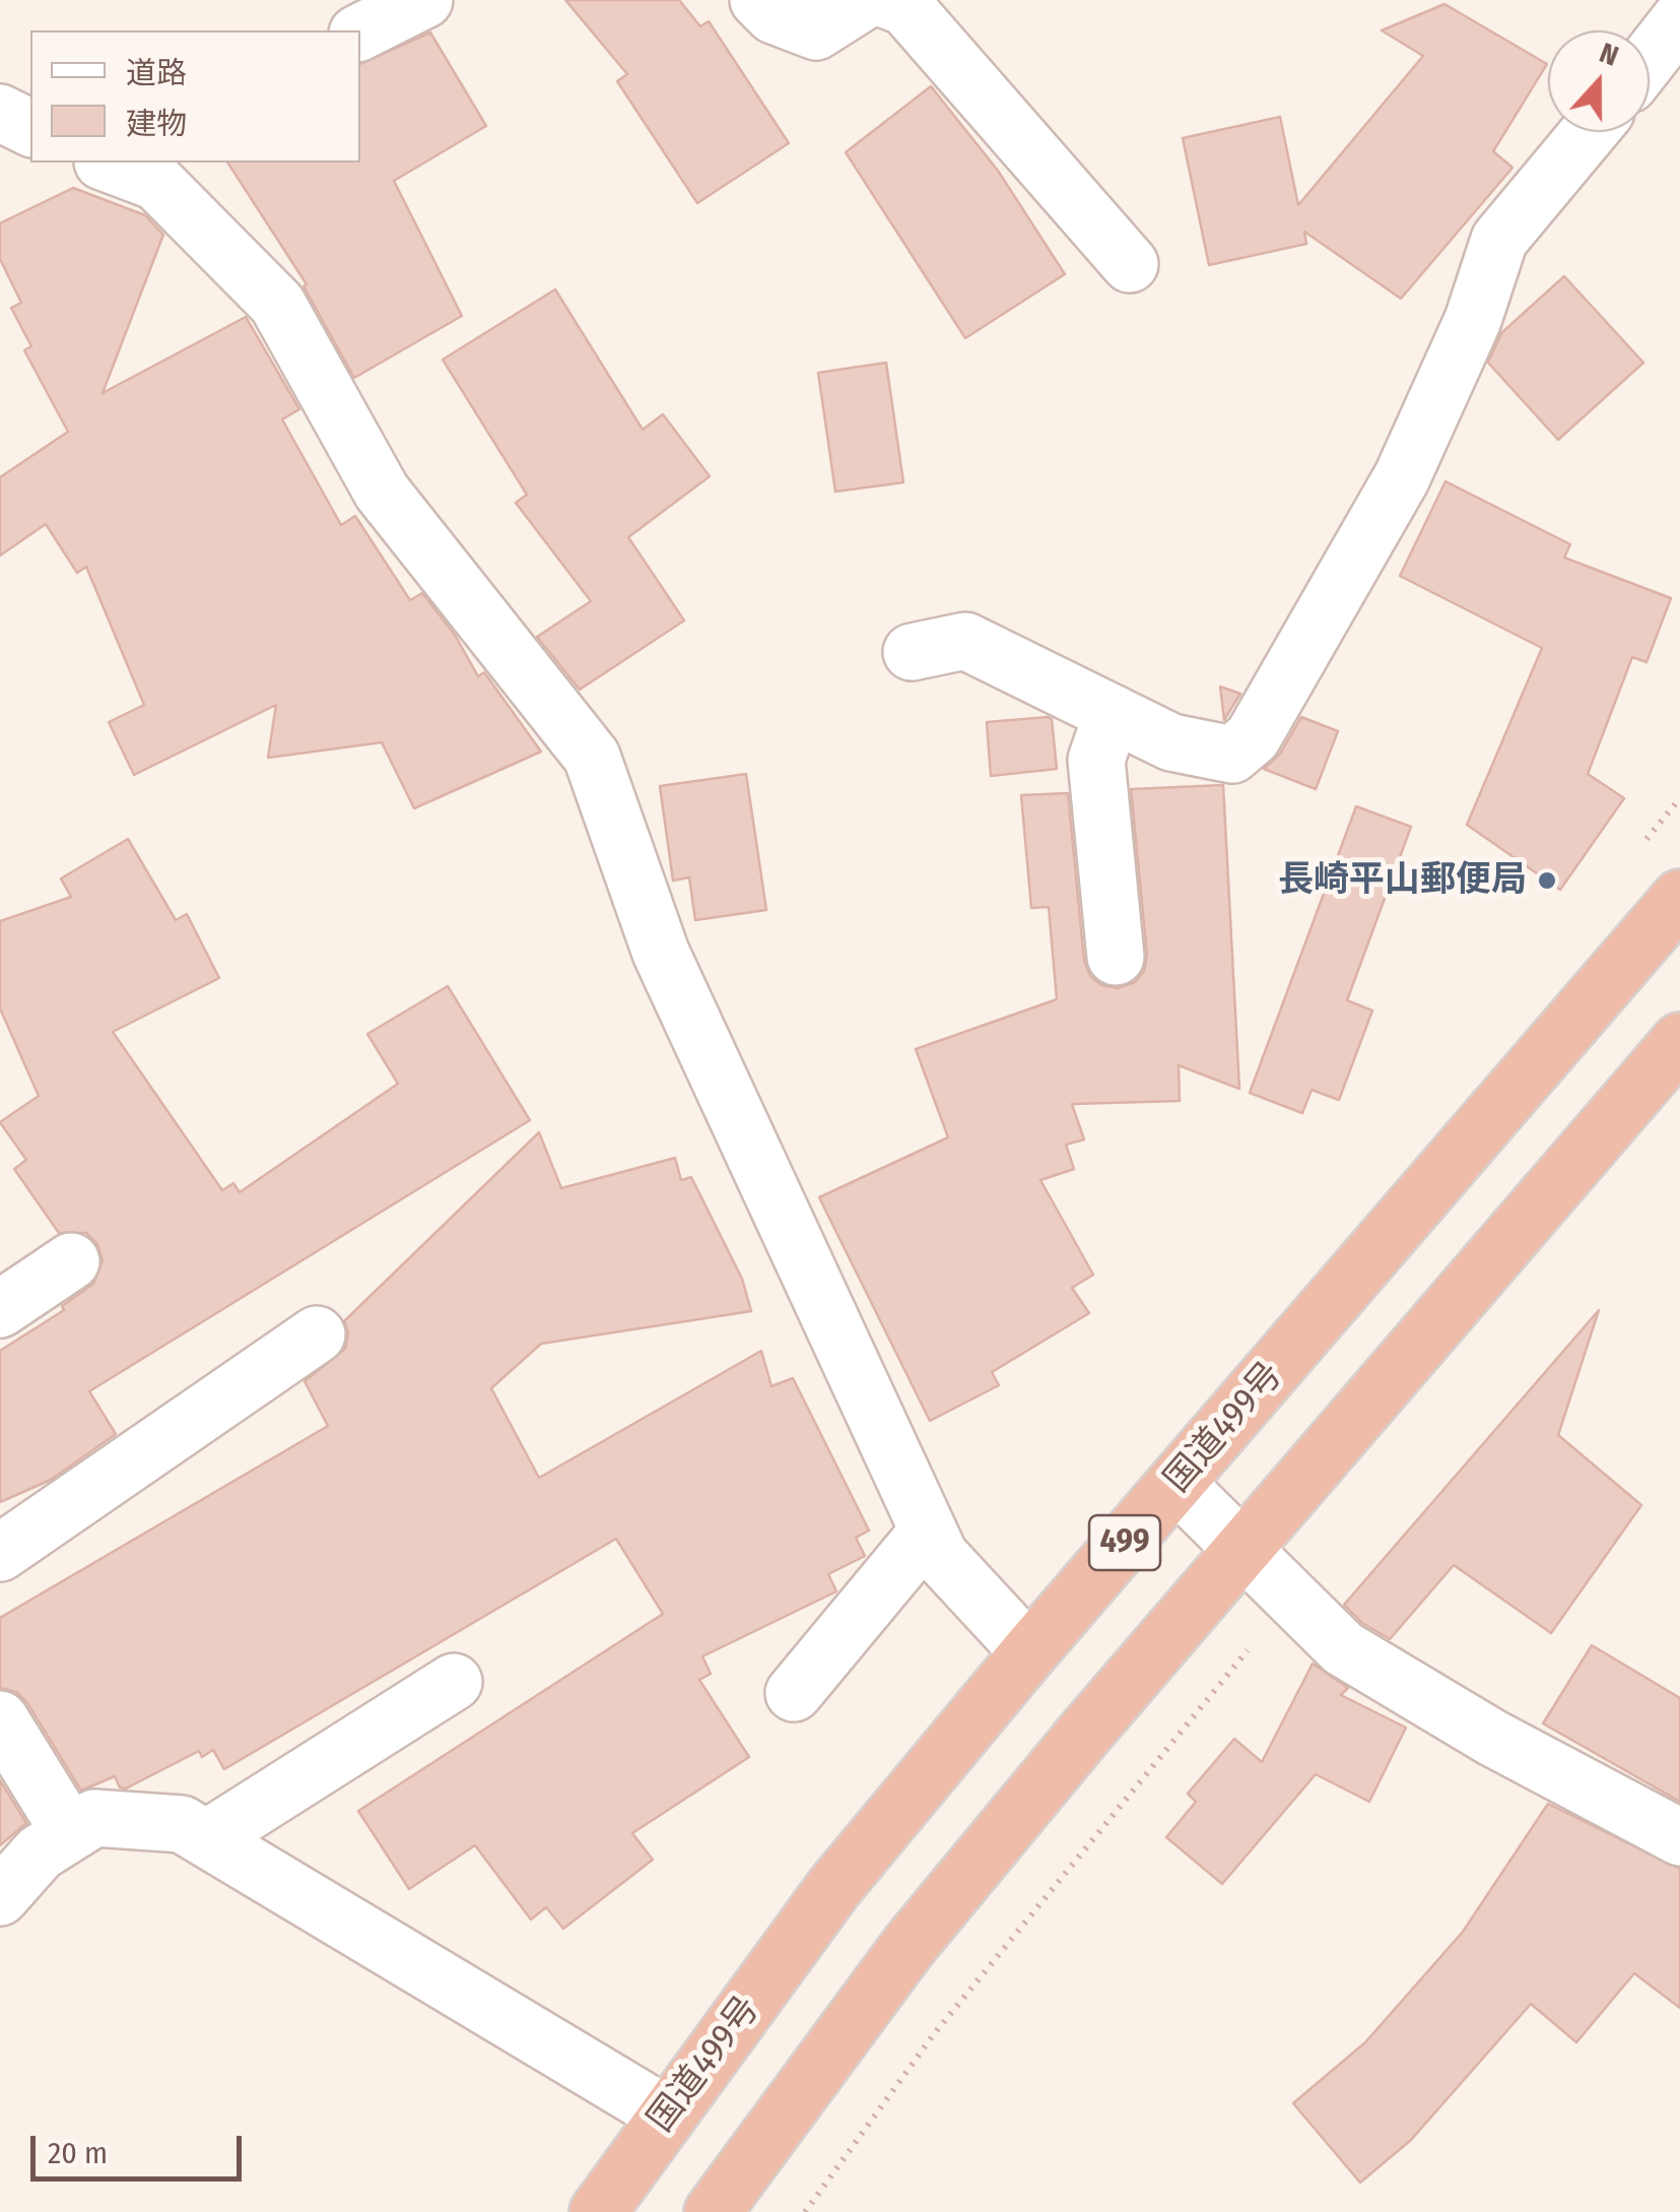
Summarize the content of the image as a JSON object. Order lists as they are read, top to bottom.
{
  "streets": {
    "highway": ["国道499号", "499"]
  },
  "places": ["長崎平山郵便局"],
  "legend": ["道路", "建物"],
  "scale_bar": "20 m",
  "north": "top"
}
